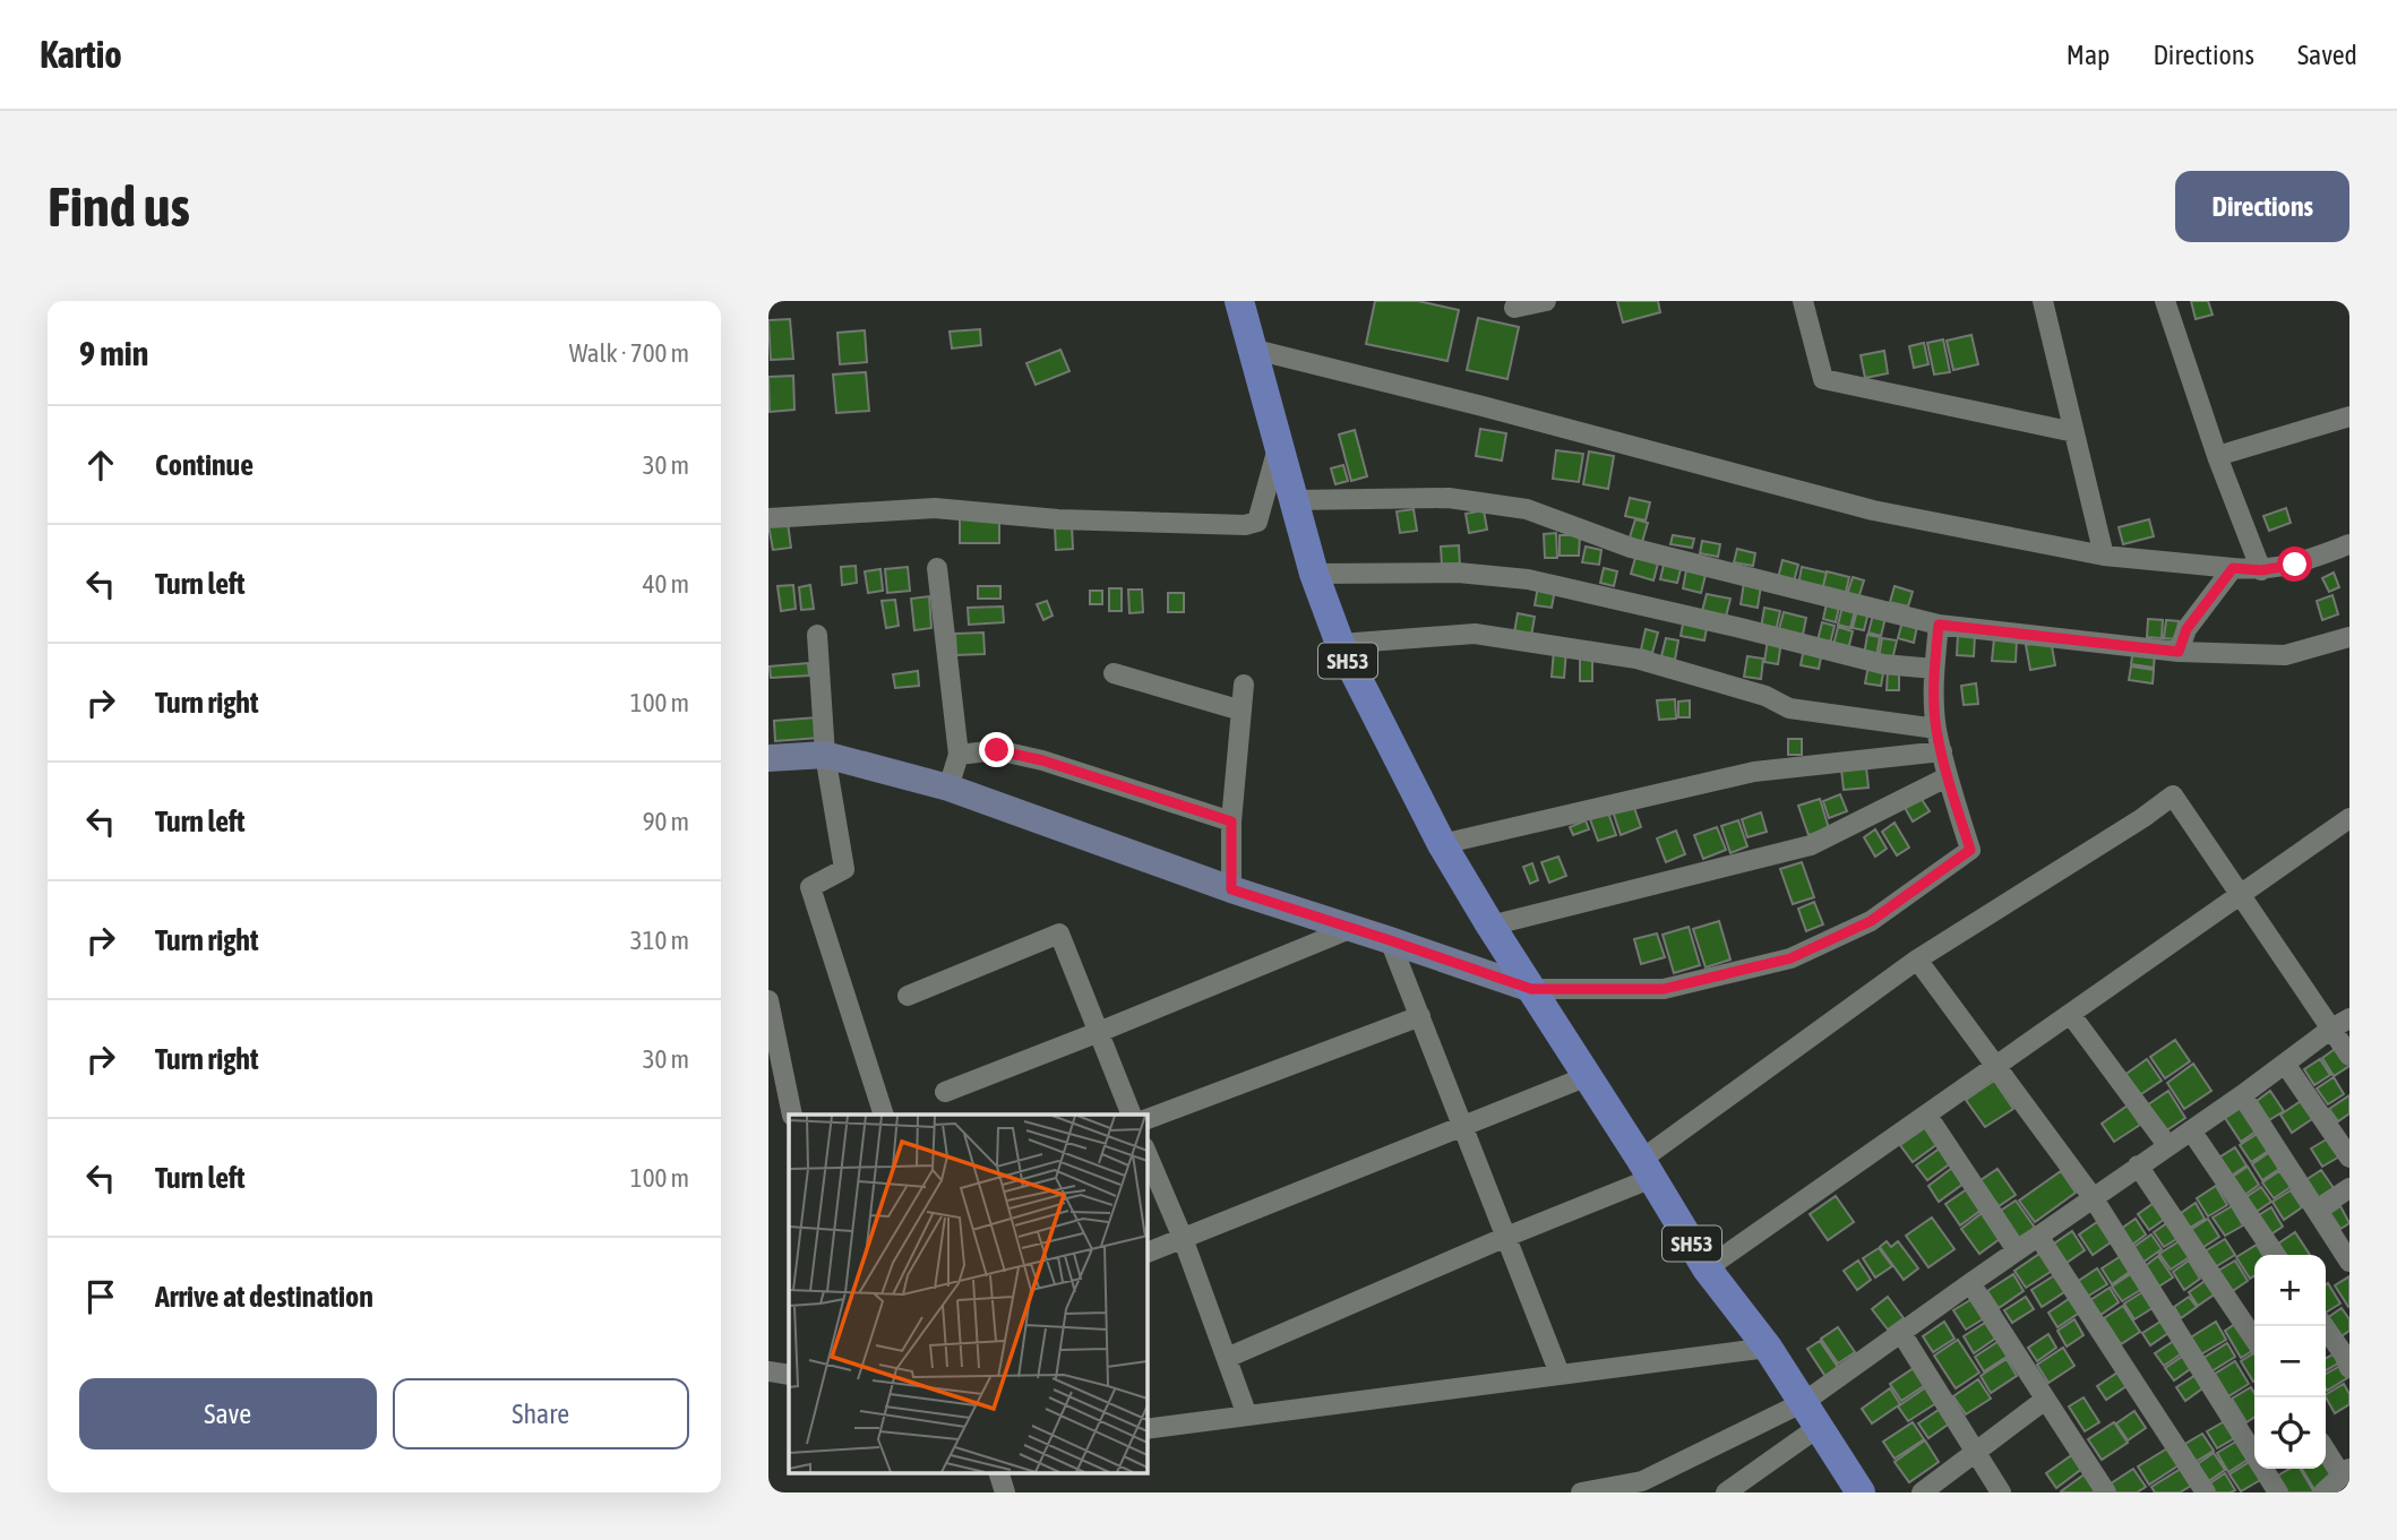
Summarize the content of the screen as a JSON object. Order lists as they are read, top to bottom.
{
  "streets": {
    "main road": ["SH53"]
  },
  "page": {
    "header": "Kartio",
    "nav": ["Map", "Directions", "Saved"],
    "buttons": [
      "Directions",
      ["Save", "Share"]
    ],
    "title": "Find us",
    "heading": ["9 min", "Walk · 700 m"],
    "list": [
      ["Continue", "30 m"],
      ["Turn left", "40 m"],
      ["Turn right", "100 m"],
      ["Turn left", "90 m"],
      ["Turn right", "310 m"],
      ["Turn right", "30 m"],
      ["Turn left", "100 m"],
      "Arrive at destination"
    ],
    "map_buttons": ["+", "−"]
  }
}
